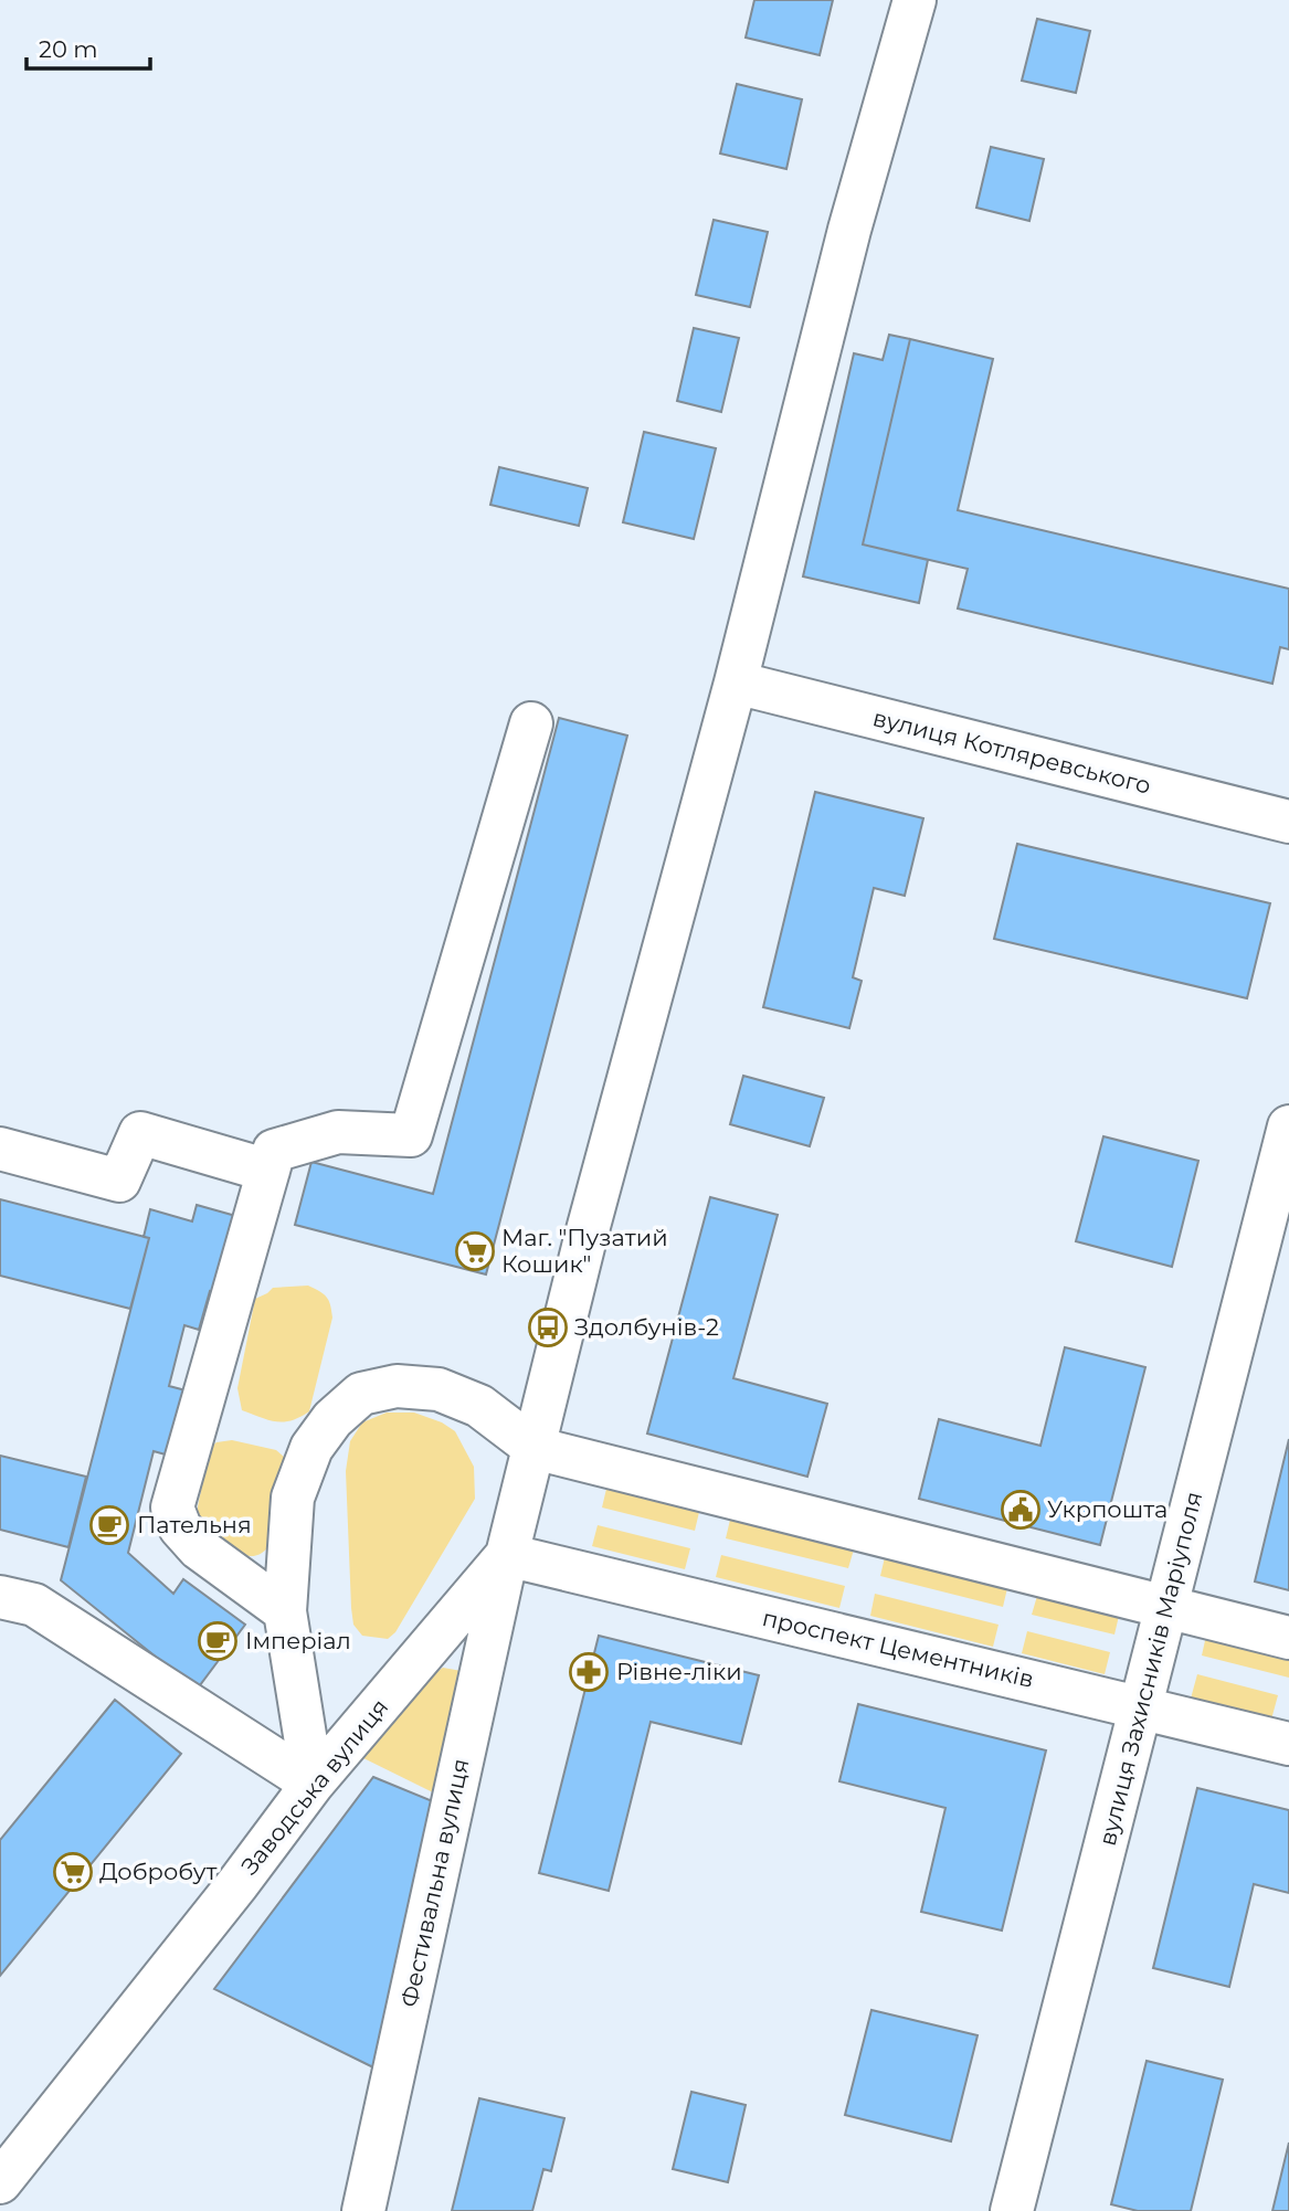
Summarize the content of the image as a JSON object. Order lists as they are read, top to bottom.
{
  "streets": {
    "street": [
      "вулиця Котляревського",
      "проспект Цементників",
      "вулиця Захисників Маріуполя",
      "Заводська вулиця",
      "Фестивальна вулиця"
    ]
  },
  "crossings": [
    ["вулиця Котляревського", "Заводська вулиця"],
    ["проспект Цементників", "вулиця Захисників Маріуполя"],
    ["проспект Цементників", "Заводська вулиця"],
    ["проспект Цементників", "Фестивальна вулиця"],
    ["Заводська вулиця", "Фестивальна вулиця"]
  ],
  "places": {
    "supermarket": ["Маг. \"Пузатий Кошик\"", "Добробут"],
    "bus stop": ["Здолбунів-2"],
    "public building": ["Укрпошта"],
    "cafe": ["Пательня", "Імперіал"],
    "pharmacy": ["Рівне-ліки"]
  },
  "scale_bar": "20 m"
}
